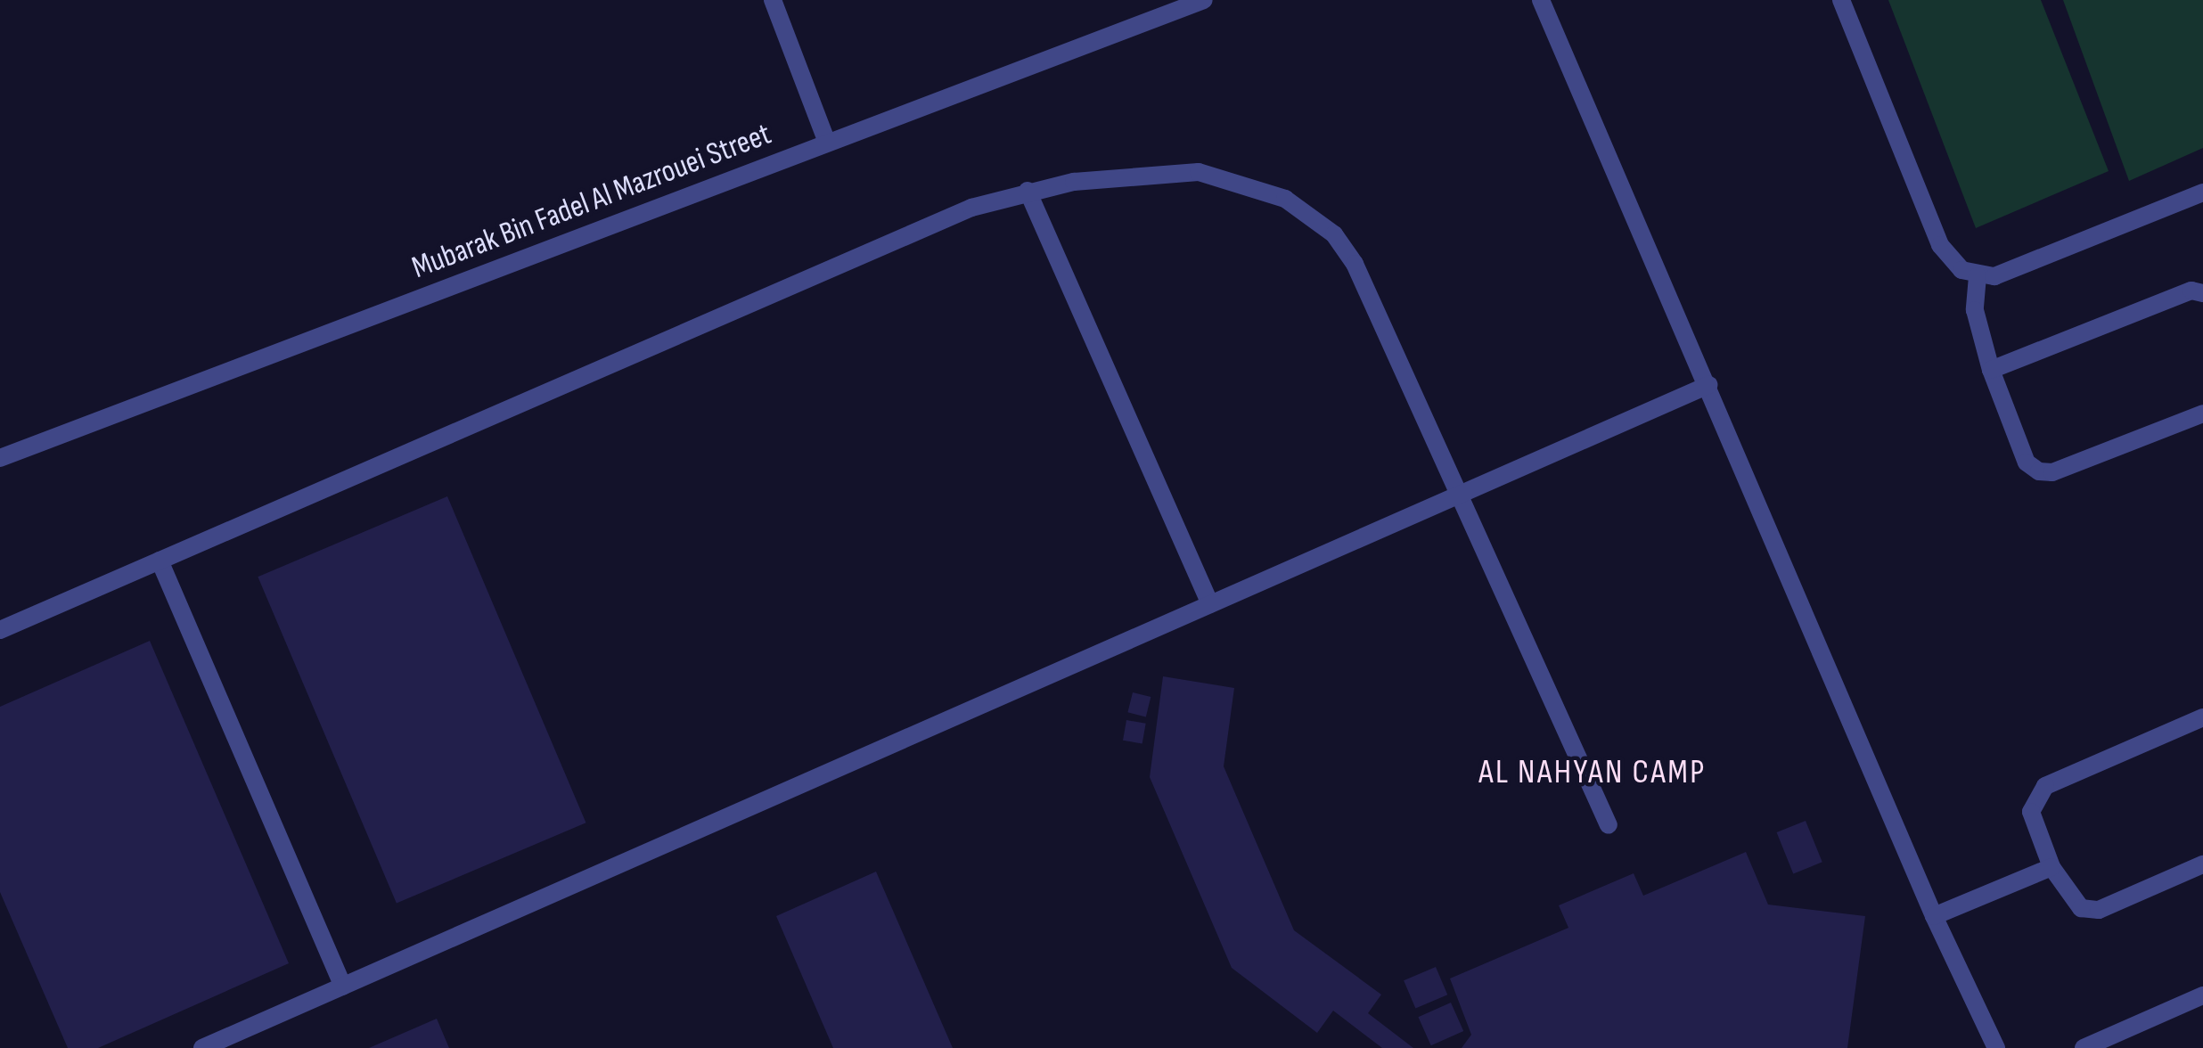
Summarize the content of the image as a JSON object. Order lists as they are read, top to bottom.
{
  "streets": {
    "street": ["Mubarak Bin Fadel Al Mazrouei Street"]
  },
  "districts": ["AL NAHYAN CAMP"]
}
